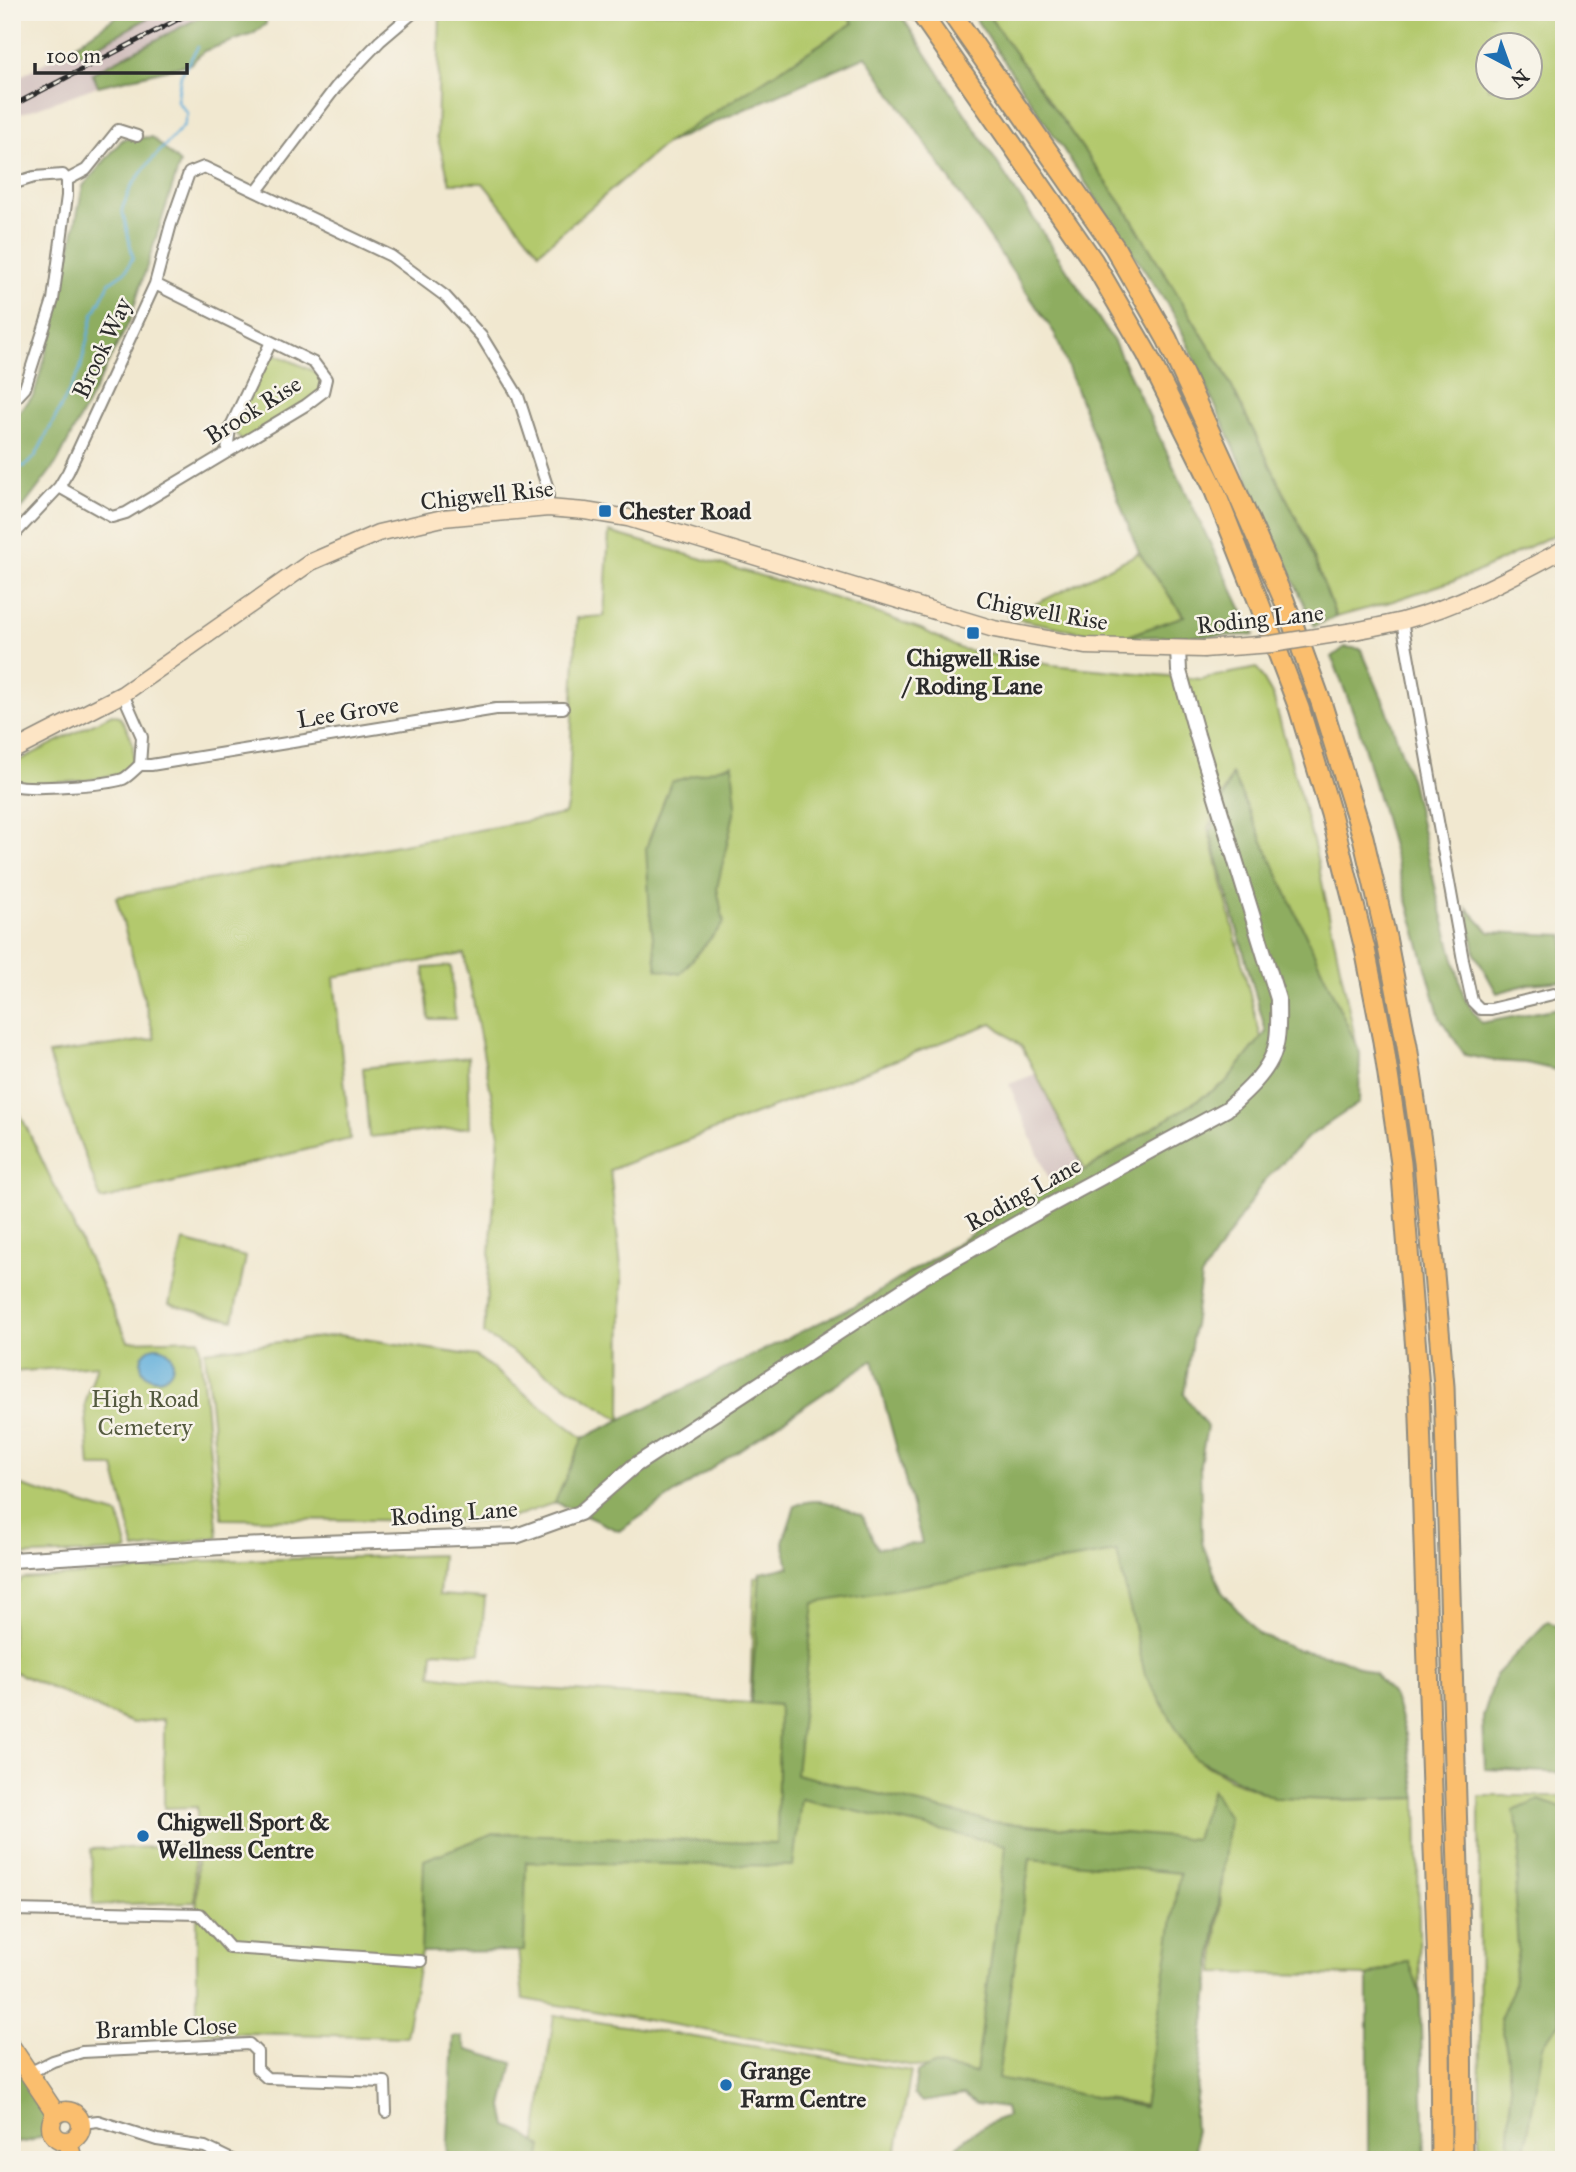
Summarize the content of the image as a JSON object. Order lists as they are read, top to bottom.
{
  "streets": {
    "main road": ["Chigwell Rise", "Roding Lane"],
    "street": [
      "Brook Way",
      "Brook Rise",
      "Lee Grove",
      "Bramble Close"
    ]
  },
  "crossings": [
    ["Brook Way", "Brook Rise"],
    ["Chigwell Rise", "Roding Lane"]
  ],
  "parks": ["High Road Cemetery"],
  "places": {
    "transit": ["Chester Road", "Chigwell Rise / Roding Lane"],
    "other": ["Chigwell Sport & Wellness Centre", "Grange Farm Centre"]
  },
  "scale_bar": "100 m",
  "north": "bottom right"
}
